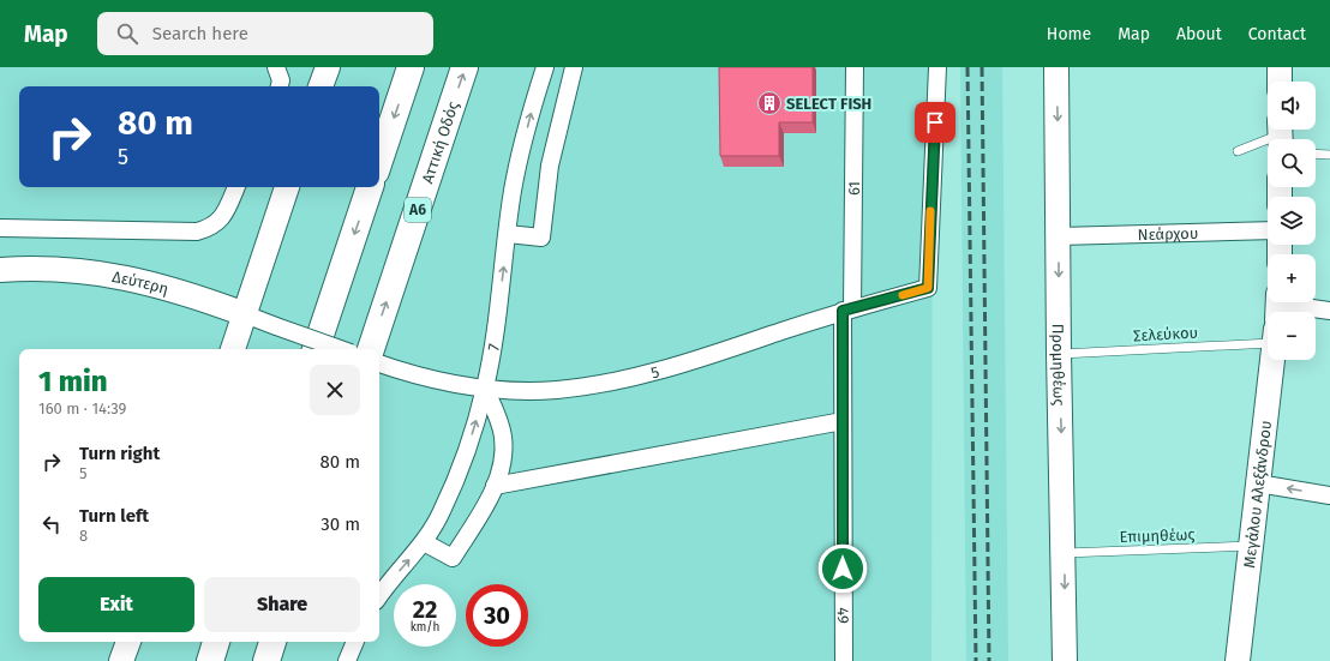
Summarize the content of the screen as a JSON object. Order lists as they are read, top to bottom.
{
  "streets": {
    "highway": ["Αττική Οδός", "Α6"],
    "street": [
      "61",
      "Νεάρχου",
      "Δεύτερη",
      "7",
      "Προμηθέως",
      "5",
      "Μεγάλου Αλεξάνδρου",
      "49"
    ],
    "lane": ["Σελεύκου", "Επιμηθέως"]
  },
  "crossings": [
    ["61", "5"],
    ["61", "49"],
    ["Νεάρχου", "Προμηθέως"],
    ["Σελεύκου", "Προμηθέως"],
    ["7", "5"],
    ["Προμηθέως", "Επιμηθέως"],
    ["5", "49"],
    ["Μεγάλου Αλεξάνδρου", "Επιμηθέως"]
  ],
  "one_way": ["7", "Προμηθέως"],
  "places": {
    "building": ["SELECT FISH"]
  },
  "page": {
    "header": "Map",
    "search": "Search here",
    "nav": [
      "Home",
      "Map",
      "About",
      "Contact"
    ],
    "map_buttons": ["+", "−"],
    "turn": ["80 m", "5"],
    "heading": ["1 min", "160 m · 14:39"],
    "list": [
      {
        "name": "Turn right",
        "note": "5",
        "value": "80 m"
      },
      {
        "name": "Turn left",
        "note": "8",
        "value": "30 m"
      }
    ],
    "buttons": ["Exit", "Share"],
    "speed": "22 km/h",
    "limit": "30"
  }
}
